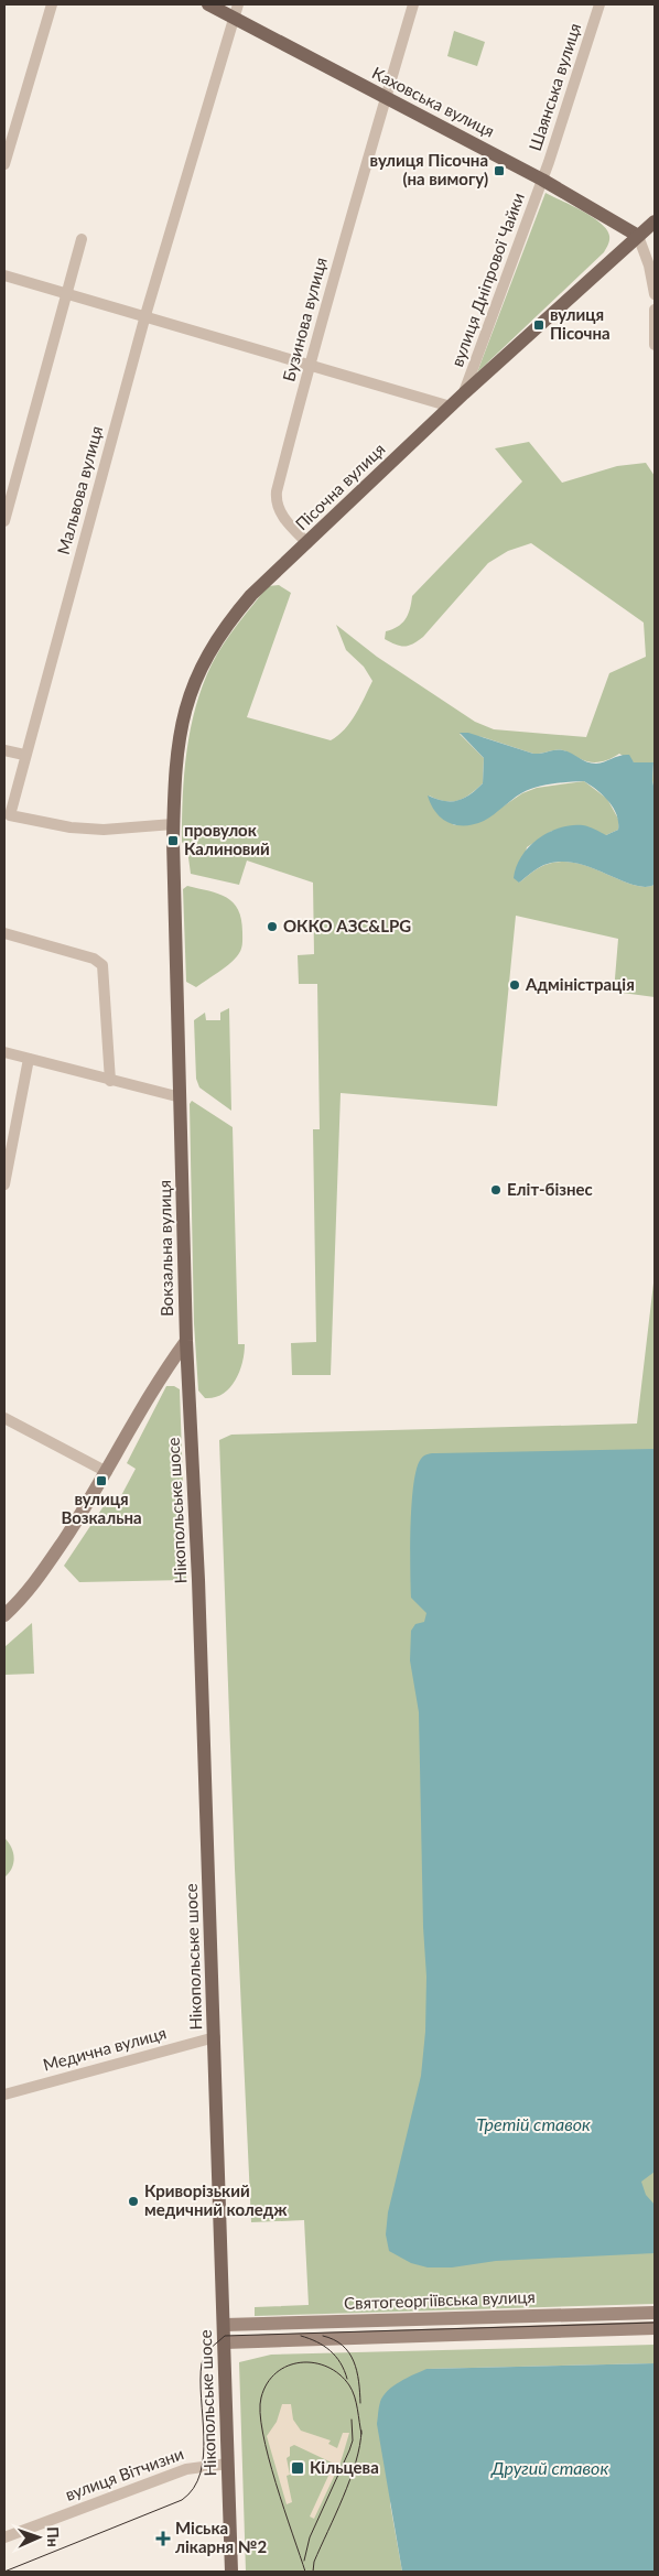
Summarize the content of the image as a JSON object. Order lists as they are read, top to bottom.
{
  "streets": {
    "main road": [
      "Каховська вулиця",
      "Пісочна вулиця",
      "Вокзальна вулиця",
      "Нікопольське шосе",
      "Святогеоргіївська вулиця"
    ],
    "street": [
      "Шаянська вулиця",
      "вулиця Дніпрової Чайки",
      "Бузинова вулиця",
      "Мальвова вулиця",
      "Медична вулиця",
      "вулиця Вітчизни"
    ]
  },
  "crossings": [
    ["Шаянська вулиця", "Каховська вулиця"],
    ["Шаянська вулиця", "вулиця Дніпрової Чайки"],
    ["Каховська вулиця", "вулиця Дніпрової Чайки"],
    ["Каховська вулиця", "Бузинова вулиця"],
    ["Каховська вулиця", "Пісочна вулиця"],
    ["Каховська вулиця", "Мальвова вулиця"],
    ["вулиця Дніпрової Чайки", "Пісочна вулиця"],
    ["Бузинова вулиця", "Пісочна вулиця"],
    ["Пісочна вулиця", "Мальвова вулиця"],
    ["Пісочна вулиця", "Вокзальна вулиця"],
    ["Мальвова вулиця", "Вокзальна вулиця"],
    ["Вокзальна вулиця", "Нікопольське шосе"],
    ["Нікопольське шосе", "Медична вулиця"],
    ["Нікопольське шосе", "Святогеоргіївська вулиця"],
    ["Нікопольське шосе", "вулиця Вітчизни"]
  ],
  "water": ["Третій ставок", "Другий ставок"],
  "places": {
    "transit": [
      "вулиця Пісочна (на вимогу)",
      "вулиця Пісочна",
      "провулок Калиновий",
      "вулиця Возкальна",
      "Кільцева"
    ],
    "other": [
      "ОККО АЗС&LPG",
      "Адміністрація",
      "Еліт-бізнес",
      "Криворізький медичний коледж"
    ],
    "health": ["Міська лікарня №2"]
  },
  "north": "right"
}
